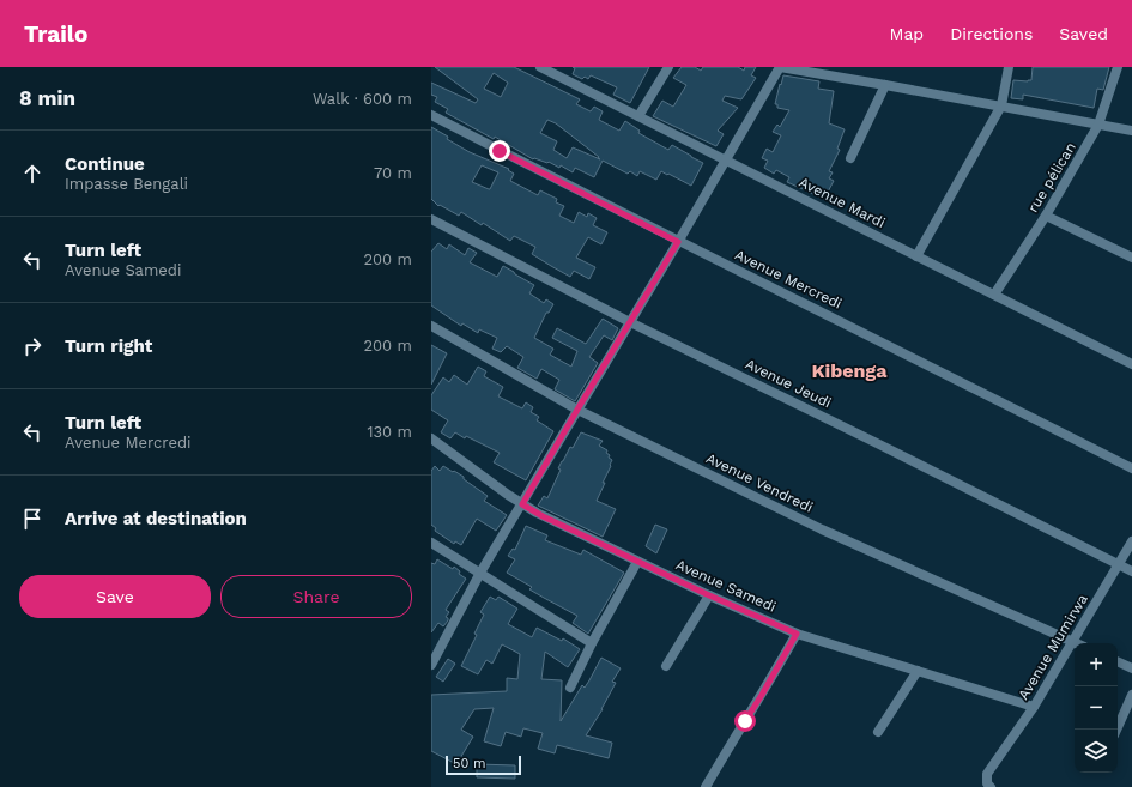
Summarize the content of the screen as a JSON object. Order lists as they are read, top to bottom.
{
  "streets": {
    "street": [
      "rue pélican",
      "Avenue Mardi",
      "Avenue Mercredi",
      "Avenue Jeudi",
      "Avenue Vendredi",
      "Avenue Samedi",
      "Avenue Mumirwa"
    ]
  },
  "crossings": [
    ["rue pélican", "Avenue Mardi"],
    ["Avenue Jeudi", "Avenue Mumirwa"],
    ["Avenue Vendredi", "Avenue Mumirwa"],
    ["Avenue Samedi", "Avenue Mumirwa"]
  ],
  "districts": ["Kibenga"],
  "scale_bar": "50 m",
  "page": {
    "header": "Trailo",
    "nav": ["Map", "Directions", "Saved"],
    "heading": ["8 min", "Walk · 600 m"],
    "list": [
      ["Continue", "Impasse Bengali", "70 m"],
      ["Turn left", "Avenue Samedi", "200 m"],
      ["Turn right", "200 m"],
      ["Turn left", "Avenue Mercredi", "130 m"],
      "Arrive at destination"
    ],
    "buttons": ["Save", "Share"],
    "map_buttons": ["+", "−"],
    "scale": "50 m"
  }
}
